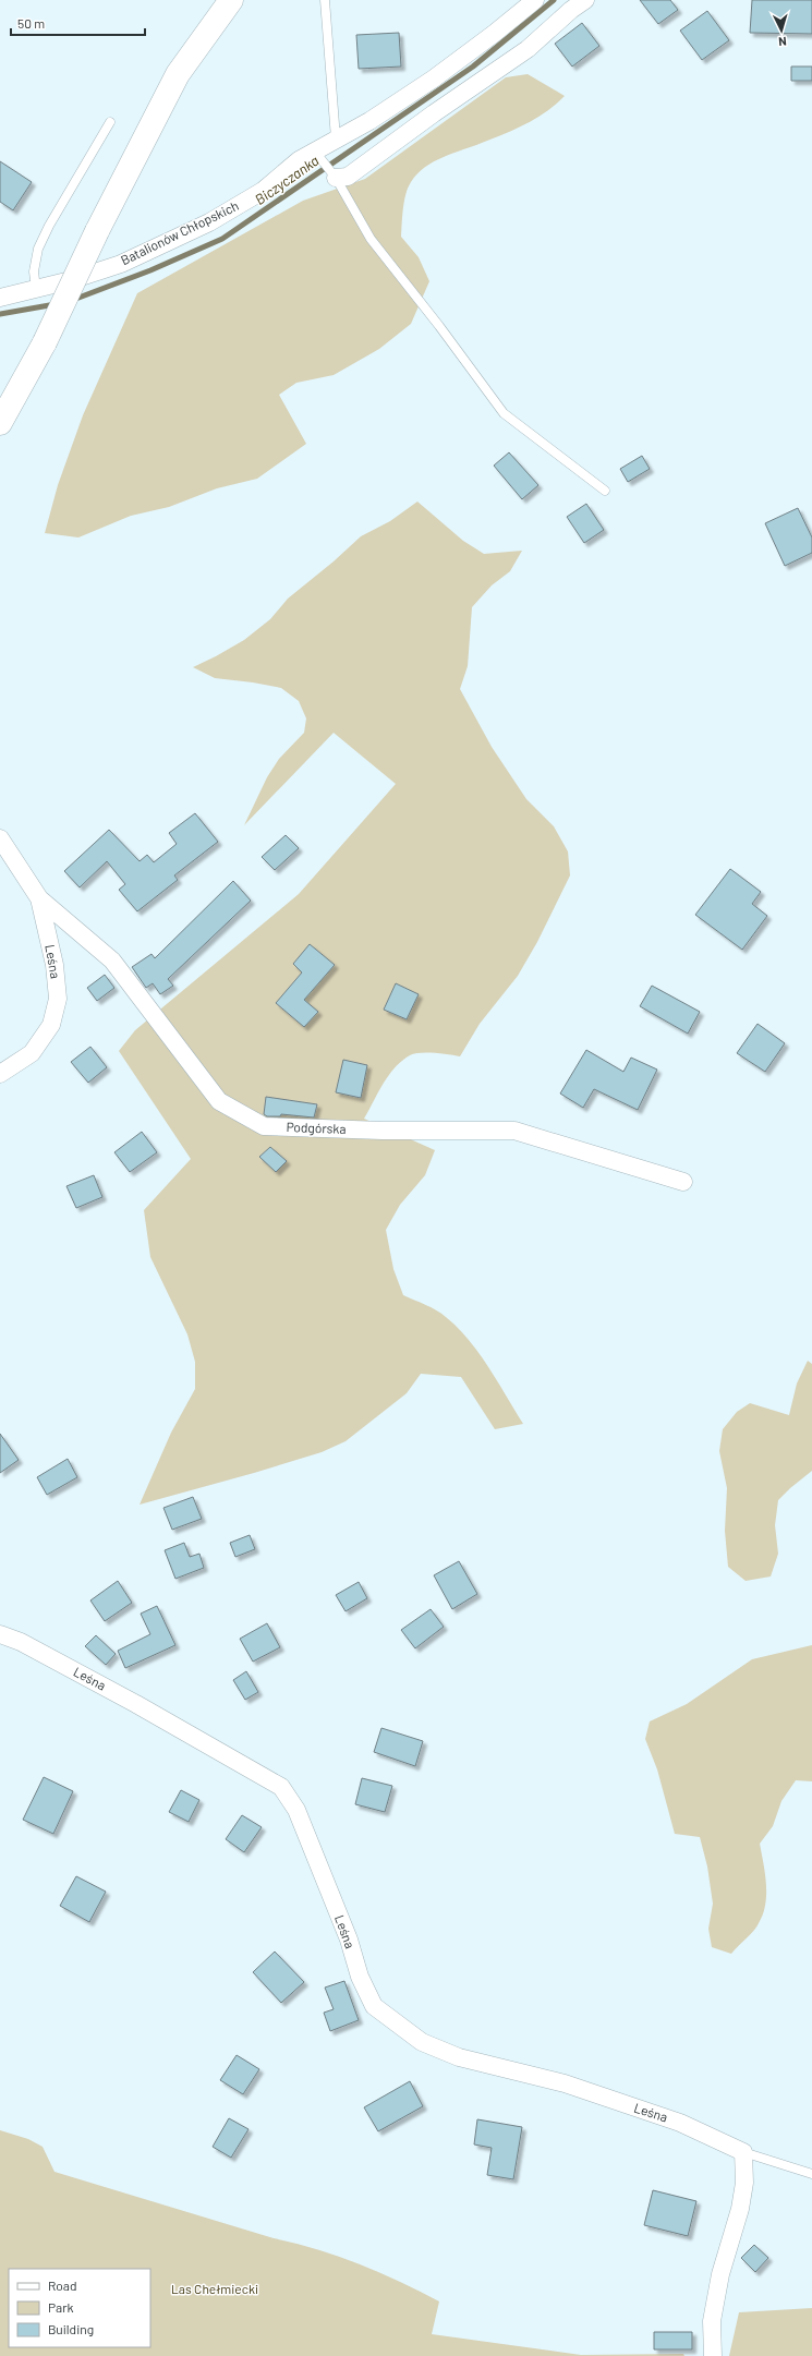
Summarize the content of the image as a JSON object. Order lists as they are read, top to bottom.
{
  "streets": {
    "street": ["Batalionów Chłopskich", "Leśna", "Podgórska"]
  },
  "crossings": [
    ["Leśna", "Podgórska"]
  ],
  "water": ["Biczyczanka"],
  "parks": ["Las Chełmiecki"],
  "legend": ["Road", "Park", "Building"],
  "scale_bar": "50 m",
  "north": "bottom"
}
